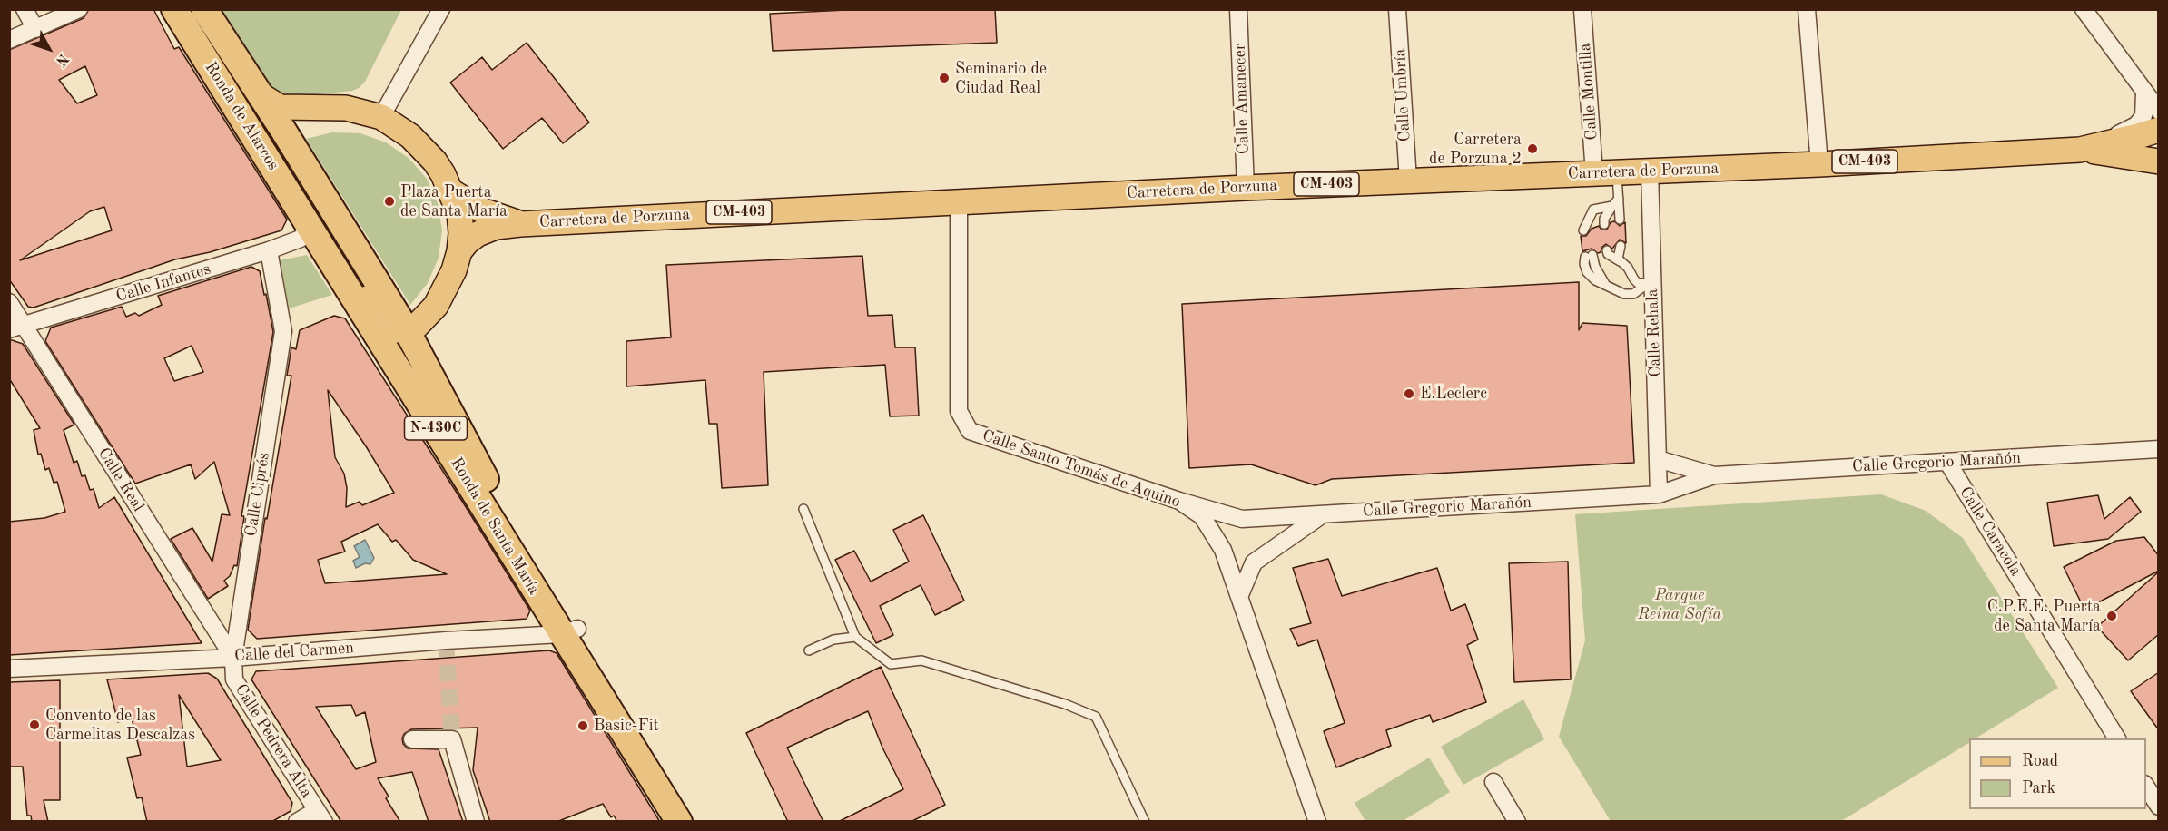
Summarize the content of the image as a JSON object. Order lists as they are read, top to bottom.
{
  "streets": {
    "highway": ["Ronda de Alarcos", "N-430C", "Ronda de Santa María"],
    "main road": ["CM-403", "Carretera de Porzuna"],
    "street": [
      "Calle Montilla",
      "Calle Umbría",
      "Calle Amanecer",
      "Calle Infantes",
      "Calle Rehala",
      "Calle Gregorio Marañón",
      "Calle Santo Tomás de Aquino",
      "Calle Real",
      "Calle Ciprés",
      "Calle Caracola",
      "Calle del Carmen",
      "Calle Pedrera Alta"
    ]
  },
  "crossings": [
    ["Calle Montilla", "Carretera de Porzuna"],
    ["Calle Umbría", "Carretera de Porzuna"],
    ["Calle Amanecer", "Carretera de Porzuna"],
    ["Ronda de Alarcos", "Calle Infantes"],
    ["Ronda de Alarcos", "N-430C"],
    ["Ronda de Alarcos", "Ronda de Santa María"],
    ["Carretera de Porzuna", "Calle Rehala"],
    ["Carretera de Porzuna", "Calle Santo Tomás de Aquino"],
    ["Calle Infantes", "Calle Real"],
    ["Calle Infantes", "Calle Ciprés"],
    ["Calle Infantes", "Ronda de Santa María"],
    ["Calle Rehala", "Calle Gregorio Marañón"],
    ["N-430C", "Ronda de Santa María"],
    ["N-430C", "Calle del Carmen"],
    ["Calle Gregorio Marañón", "Calle Santo Tomás de Aquino"],
    ["Calle Gregorio Marañón", "Calle Caracola"],
    ["Calle Real", "Calle Ciprés"],
    ["Calle Real", "Calle del Carmen"],
    ["Calle Real", "Calle Pedrera Alta"],
    ["Calle Ciprés", "Calle del Carmen"],
    ["Calle Ciprés", "Calle Pedrera Alta"],
    ["Ronda de Santa María", "Calle del Carmen"],
    ["Calle del Carmen", "Calle Pedrera Alta"]
  ],
  "parks": ["Parque Reina Sofía"],
  "places": [
    "Seminario de Ciudad Real",
    "Carretera de Porzuna 2",
    "Plaza Puerta de Santa María",
    "E.Leclerc",
    "C.P.E.E. Puerta de Santa María",
    "Convento de las Carmelitas Descalzas",
    "Basic-Fit"
  ],
  "legend": ["Road", "Park"],
  "north": "bottom right"
}
